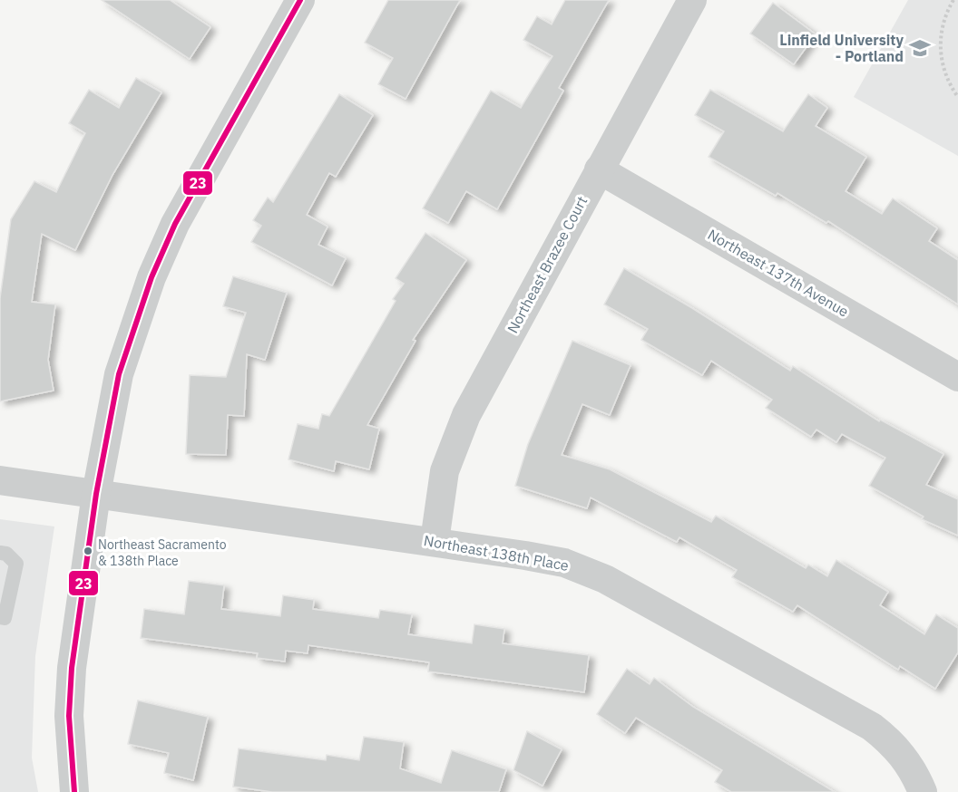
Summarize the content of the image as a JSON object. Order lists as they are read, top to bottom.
{
  "streets": {
    "street": ["Northeast Brazee Court", "Northeast 137th Avenue", "Northeast 138th Place"]
  },
  "crossings": [
    ["Northeast Brazee Court", "Northeast 137th Avenue"],
    ["Northeast Brazee Court", "Northeast 138th Place"]
  ],
  "places": {
    "school or university": ["Linfield University - Portland"],
    "other": ["Northeast Sacramento & 138th Place"]
  },
  "lines": ["transit line 23"]
}
